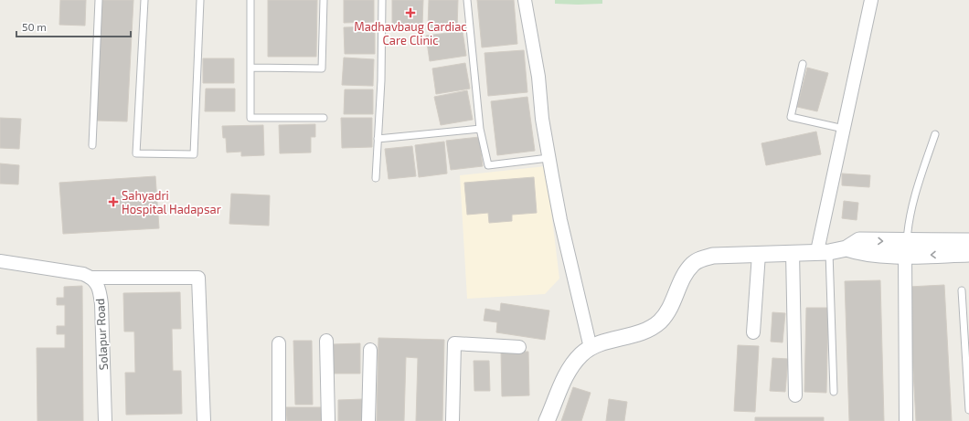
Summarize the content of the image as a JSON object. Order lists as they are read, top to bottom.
{
  "streets": {
    "street": ["Solapur Road"]
  },
  "places": {
    "health": ["Madhavbaug Cardiac Care Clinic", "Sahyadri Hospital Hadapsar"]
  },
  "scale_bar": "50 m"
}
